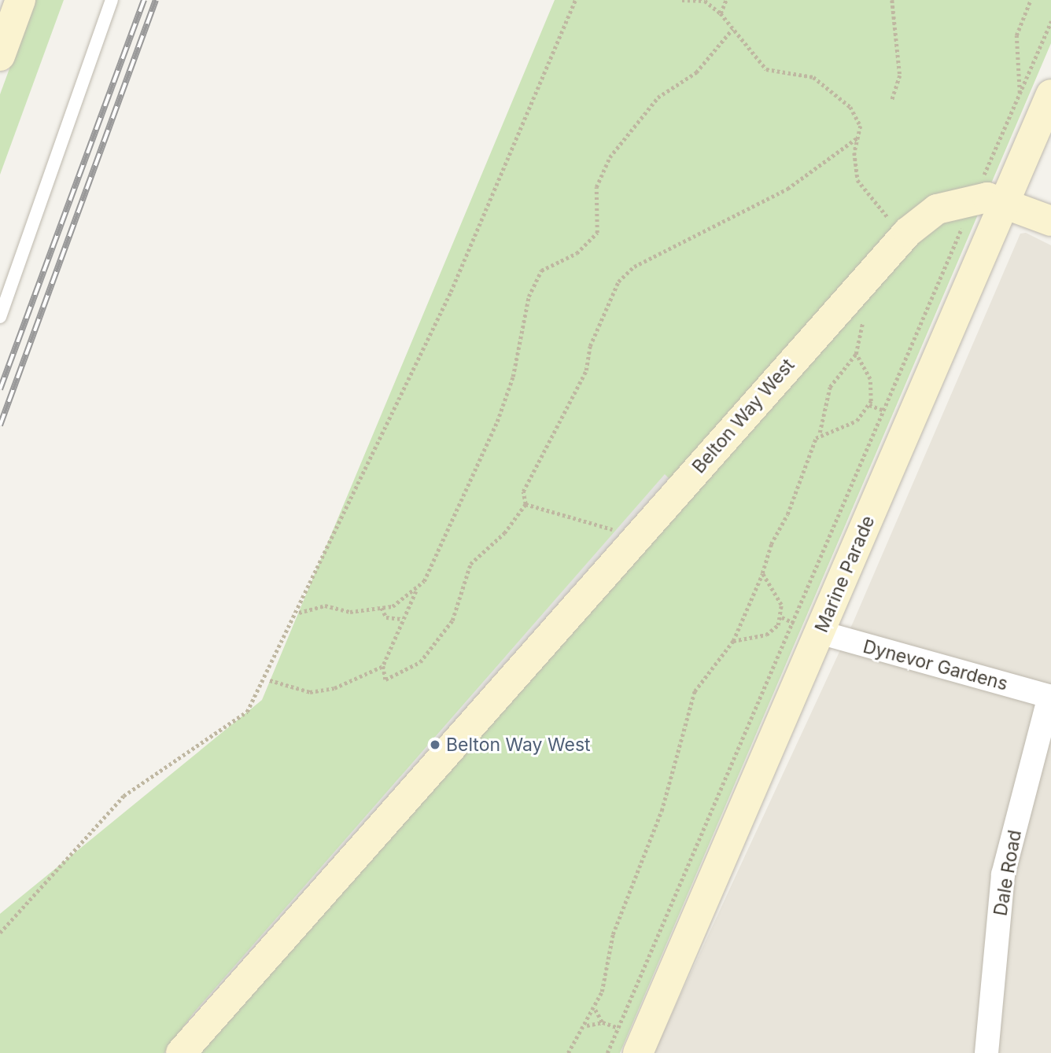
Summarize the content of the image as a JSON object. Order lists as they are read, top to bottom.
{
  "streets": {
    "street": [
      "Belton Way West",
      "Marine Parade",
      "Dynevor Gardens",
      "Dale Road"
    ]
  },
  "crossings": [
    ["Belton Way West", "Marine Parade"],
    ["Marine Parade", "Dynevor Gardens"],
    ["Dynevor Gardens", "Dale Road"]
  ],
  "places": ["Belton Way West"]
}
